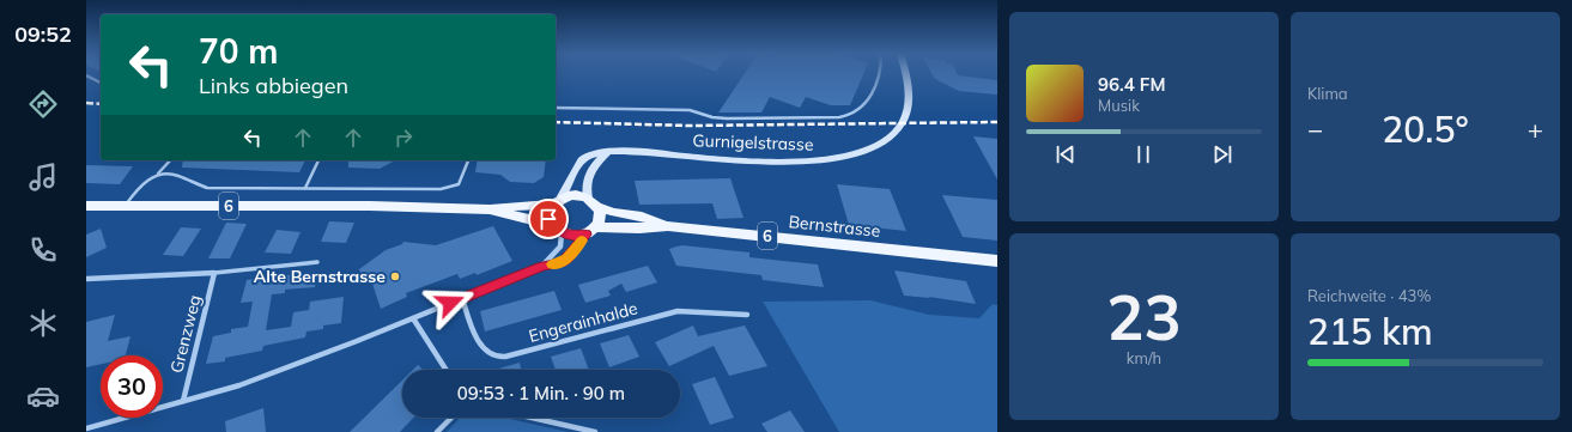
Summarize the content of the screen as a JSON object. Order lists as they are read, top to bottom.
{
  "streets": {
    "main road": ["Gurnigelstrasse", "6", "Bernstrasse"],
    "street": ["Engerainhalde", "Grenzweg"]
  },
  "crossings": [
    ["Gurnigelstrasse", "6"],
    ["Gurnigelstrasse", "Bernstrasse"],
    ["6", "Bernstrasse"]
  ],
  "places": ["Alte Bernstrasse"],
  "page": {
    "tabs": "09:52",
    "tile": [
      "Klima",
      ["23", "km/h"],
      ["Reichweite · 43%", "215 km"]
    ],
    "turn": ["70 m", "Links abbiegen"],
    "song": ["96.4 FM", "Musik"],
    "heat": ["−", "20.5°", "+"],
    "limit": "30",
    "trip": "09:53 · 1 Min. · 90 m"
  }
}
